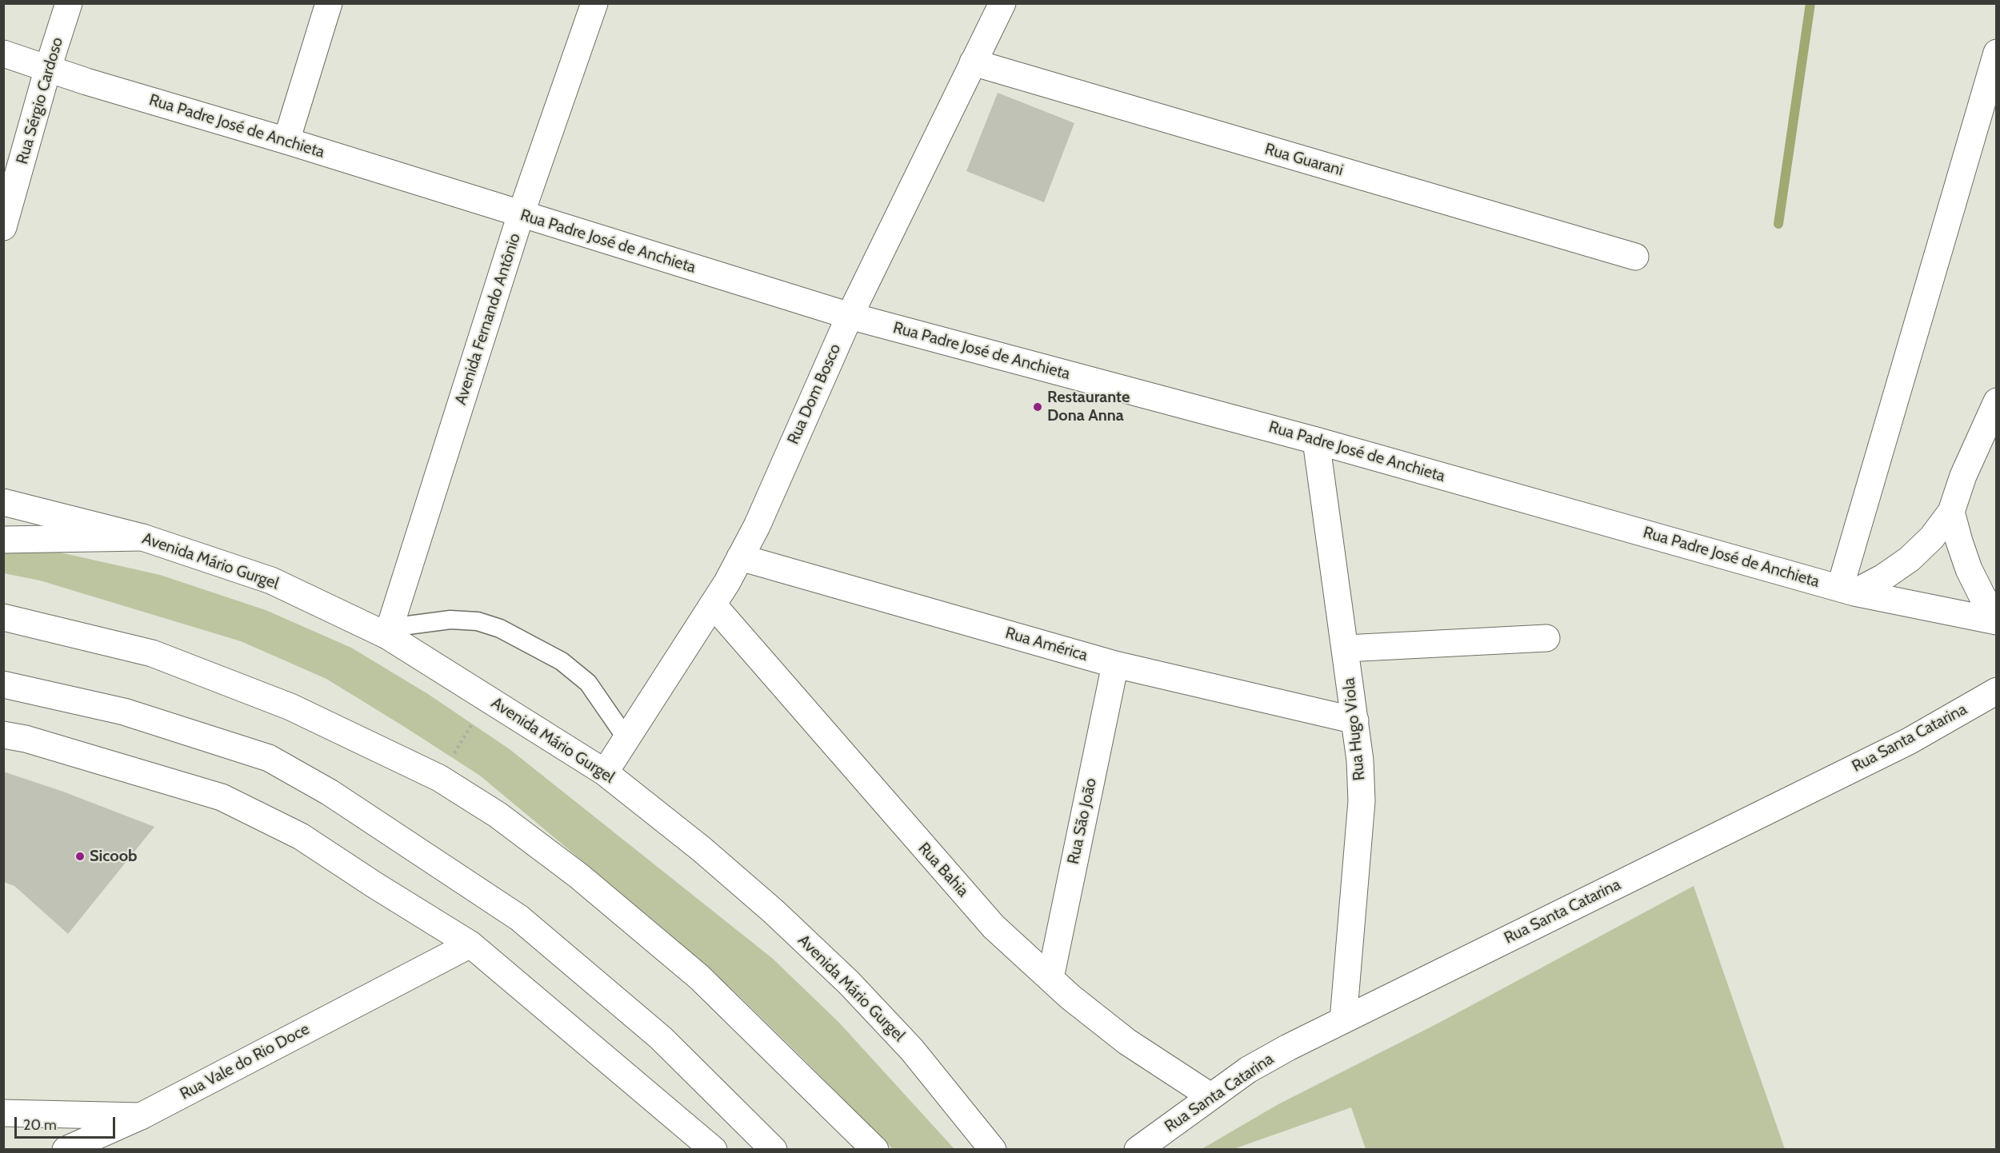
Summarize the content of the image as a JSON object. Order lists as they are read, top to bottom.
{
  "streets": {
    "street": [
      "Rua Sérgio Cardoso",
      "Rua Padre José de Anchieta",
      "Rua Guarani",
      "Avenida Fernando Antônio",
      "Rua Dom Bosco",
      "Avenida Mário Gurgel",
      "Rua América",
      "Rua Hugo Viola",
      "Rua Santa Catarina",
      "Rua São João",
      "Rua Bahia",
      "Rua Vale do Rio Doce"
    ]
  },
  "crossings": [
    ["Rua Sérgio Cardoso", "Rua Padre José de Anchieta"],
    ["Rua Padre José de Anchieta", "Avenida Fernando Antônio"],
    ["Rua Padre José de Anchieta", "Rua Dom Bosco"],
    ["Rua Padre José de Anchieta", "Rua Hugo Viola"],
    ["Rua Guarani", "Rua Dom Bosco"],
    ["Avenida Fernando Antônio", "Avenida Mário Gurgel"],
    ["Rua Dom Bosco", "Avenida Mário Gurgel"],
    ["Rua Dom Bosco", "Rua América"],
    ["Rua Dom Bosco", "Rua Bahia"],
    ["Rua América", "Rua Hugo Viola"],
    ["Rua América", "Rua São João"],
    ["Rua Hugo Viola", "Rua Santa Catarina"],
    ["Rua Santa Catarina", "Rua Bahia"],
    ["Rua São João", "Rua Bahia"]
  ],
  "places": ["Restaurante Dona Anna", "Sicoob"],
  "scale_bar": "20 m"
}
